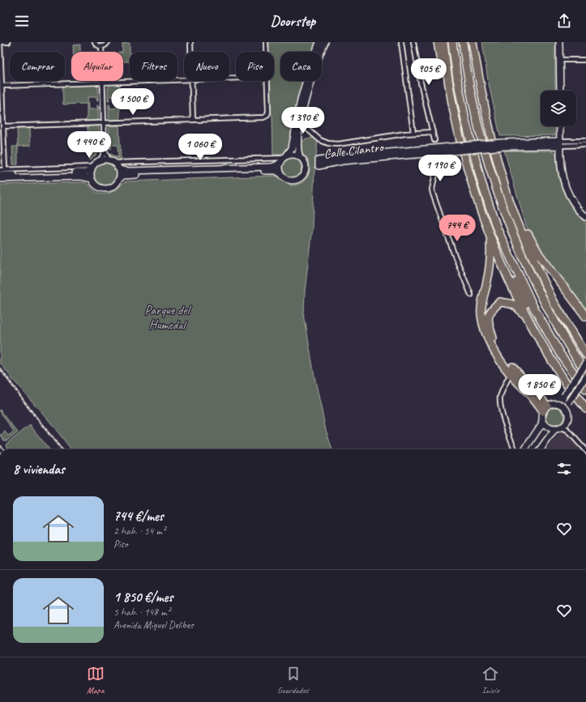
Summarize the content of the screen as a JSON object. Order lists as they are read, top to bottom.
{
  "streets": {
    "main road": ["Calle Cilantro"]
  },
  "parks": ["Parque del Humedal"],
  "page": {
    "header": "Doorstep",
    "chip": [
      "Comprar",
      "Alquilar",
      "Filtros",
      "Nuevo",
      "Piso",
      "Casa"
    ],
    "price": [
      "905 €",
      "1 500 €",
      "1 390 €",
      "1 440 €",
      "1 060 €",
      "1 190 €",
      "744 €",
      "1 850 €"
    ],
    "heading": "8 viviendas",
    "list": [
      {
        "name": "744 €/mes",
        "note": "2 hab. · 54 m² · Piso"
      },
      {
        "name": "1 850 €/mes",
        "note": "5 hab. · 148 m² · Avenida Miguel Delibes"
      }
    ],
    "tabs": ["Mapa", "Guardados", "Inicio"]
  }
}
